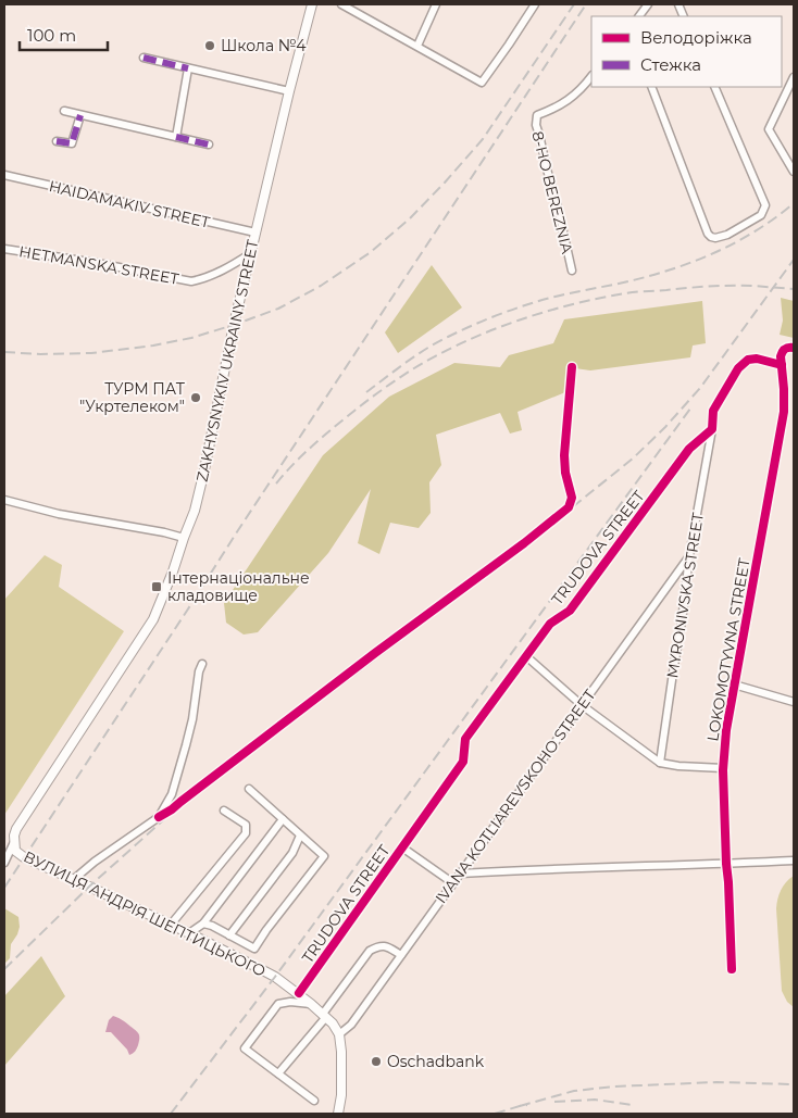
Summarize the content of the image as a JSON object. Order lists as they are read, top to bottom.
{
  "streets": {
    "main road": ["ZAKHYSNYKIV UKRAINY STREET", "ВУЛИЦЯ АНДРІЯ ШЕПТИЦЬКОГО"],
    "street": [
      "8-HO BEREZNIA",
      "HAIDAMAKIV STREET",
      "HETMANSKA STREET",
      "TRUDOVA STREET",
      "MYRONIVSKA STREET",
      "LOKOMOTYVNA STREET",
      "IVANA KOTLIAREVSKOHO STREET"
    ]
  },
  "crossings": [
    ["HAIDAMAKIV STREET", "ZAKHYSNYKIV UKRAINY STREET"],
    ["HETMANSKA STREET", "ZAKHYSNYKIV UKRAINY STREET"],
    ["ZAKHYSNYKIV UKRAINY STREET", "ВУЛИЦЯ АНДРІЯ ШЕПТИЦЬКОГО"],
    ["TRUDOVA STREET", "MYRONIVSKA STREET"],
    ["TRUDOVA STREET", "ВУЛИЦЯ АНДРІЯ ШЕПТИЦЬКОГО"],
    ["MYRONIVSKA STREET", "IVANA KOTLIAREVSKOHO STREET"],
    ["IVANA KOTLIAREVSKOHO STREET", "ВУЛИЦЯ АНДРІЯ ШЕПТИЦЬКОГО"]
  ],
  "places": {
    "other": ["Школа №4", "ТУРМ ПАТ \"Укртелеком\"", "Oschadbank"],
    "transit": ["Інтернаціональне кладовище"]
  },
  "legend": ["Велодоріжка", "Стежка"],
  "scale_bar": "100 m"
}
